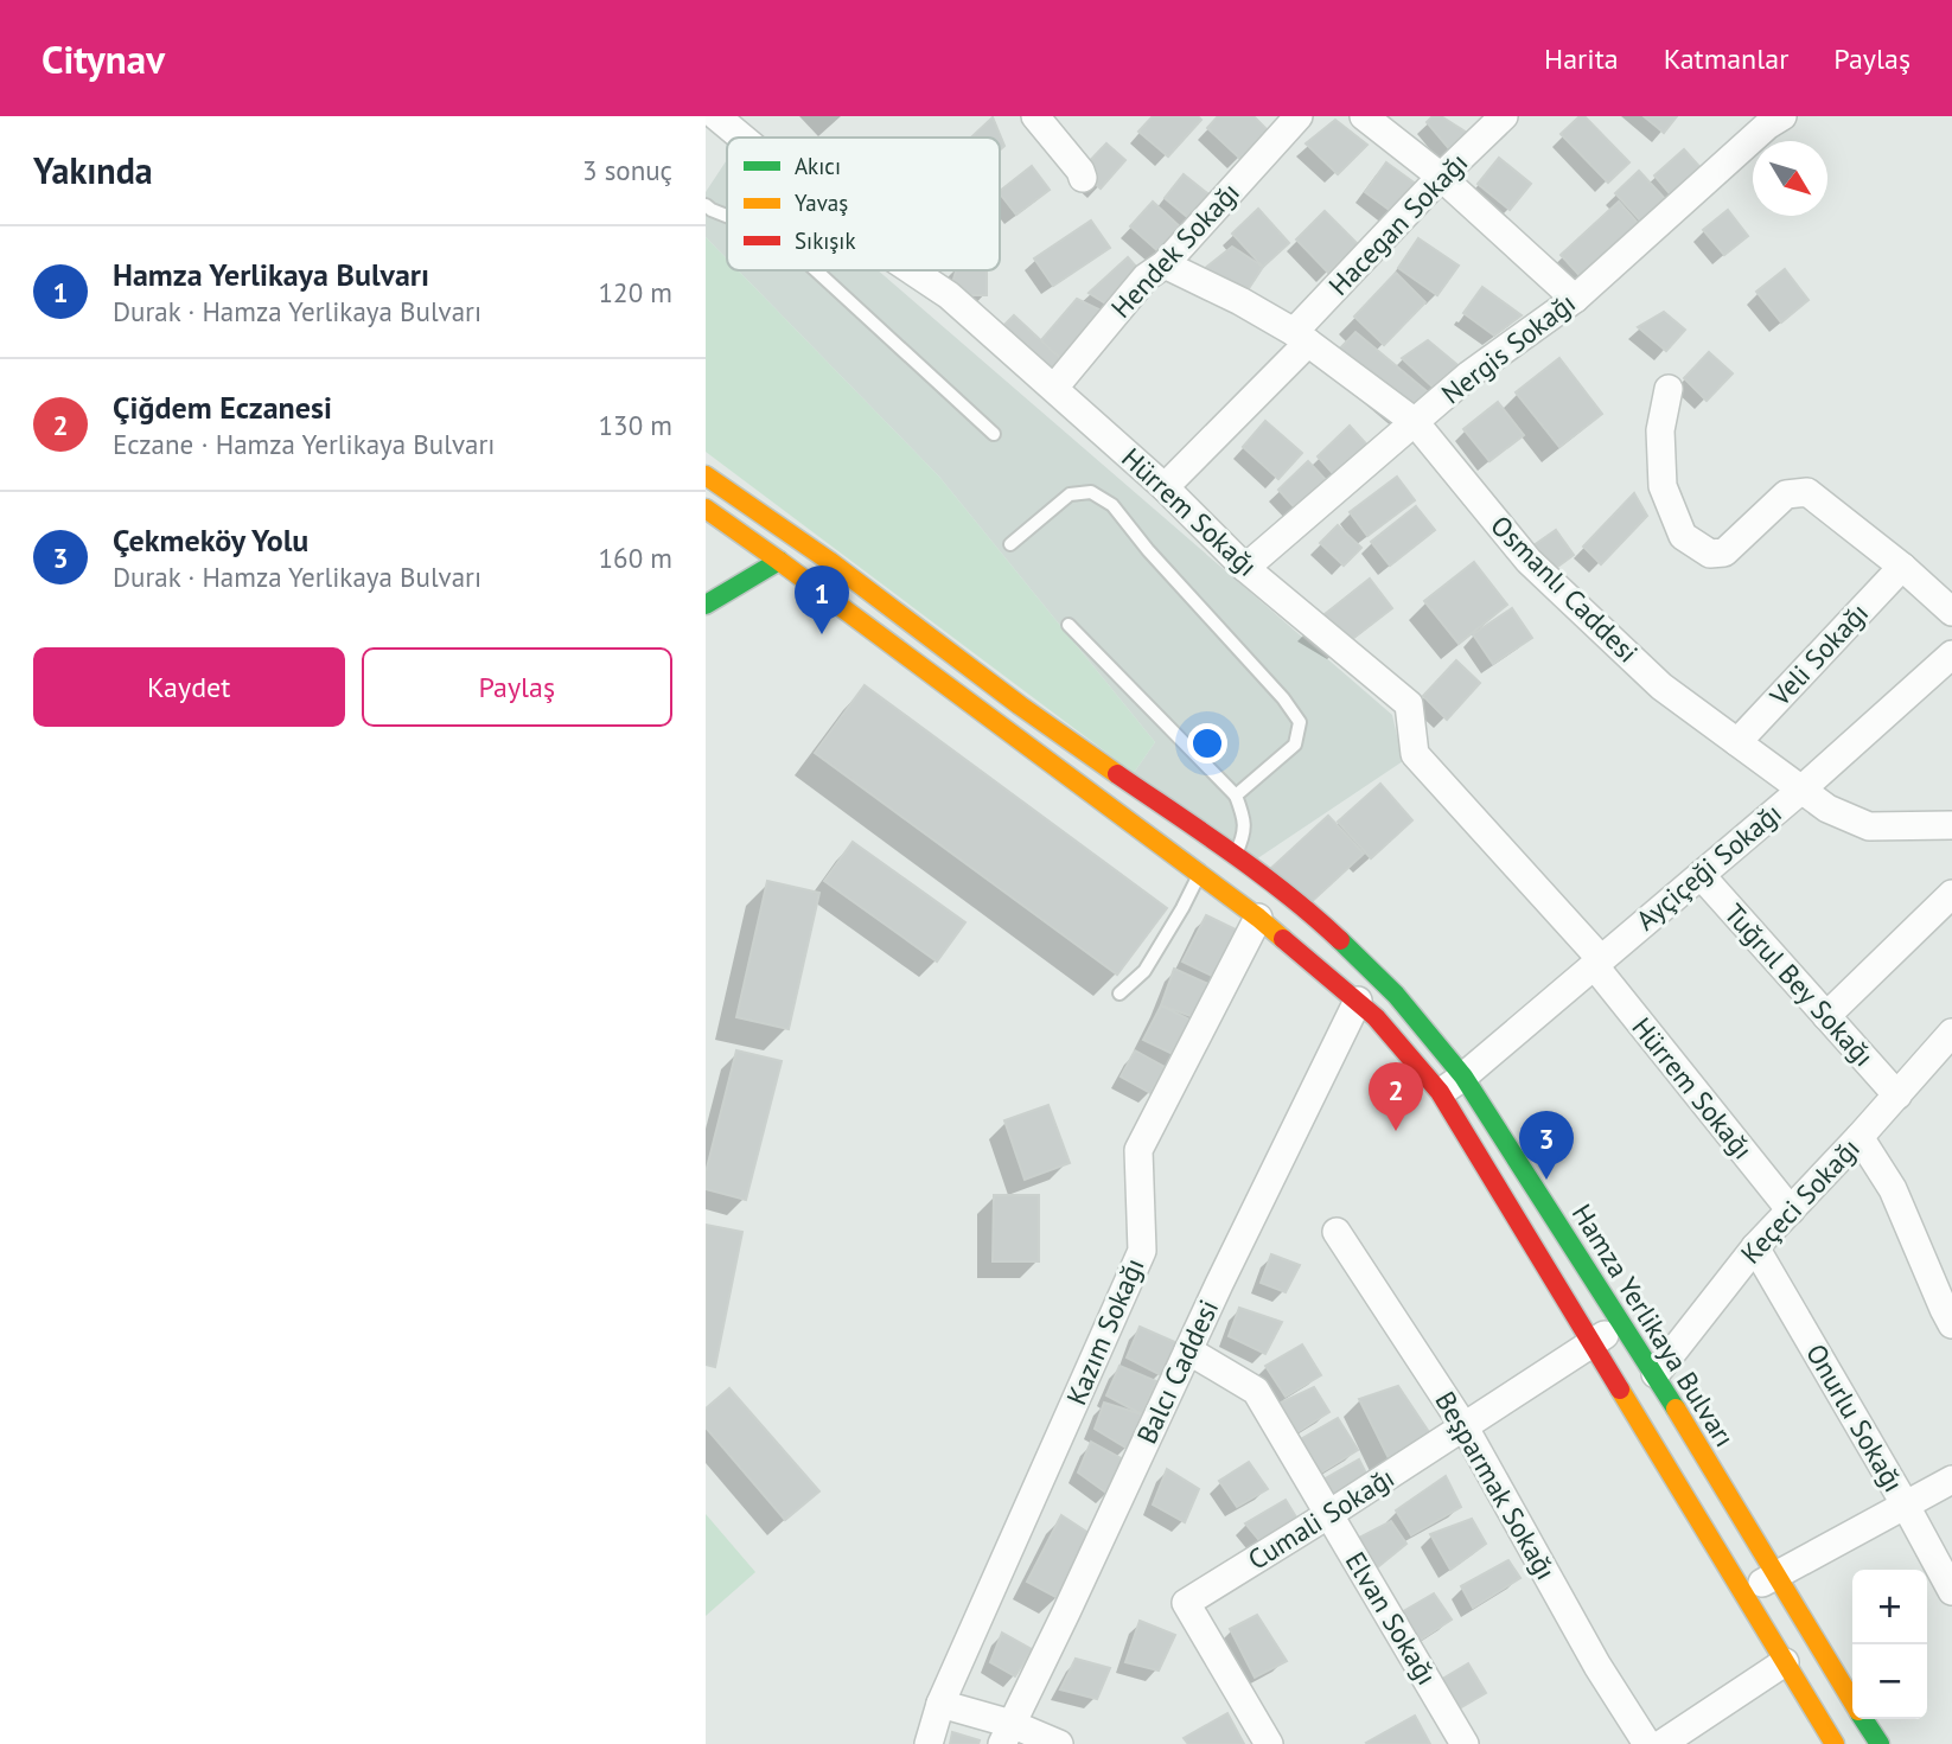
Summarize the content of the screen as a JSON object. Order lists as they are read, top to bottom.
{
  "streets": {
    "main road": ["Hamza Yerlikaya Bulvarı"],
    "street": [
      "Hacegan Sokağı",
      "Hendek Sokağı",
      "Nergis Sokağı",
      "Hürrem Sokağı",
      "Osmanlı Caddesi",
      "Veli Sokağı",
      "Ayçiçeği Sokağı",
      "Tuğrul Bey Sokağı",
      "Keçeci Sokağı",
      "Kazım Sokağı",
      "Balcı Caddesi",
      "Onurlu Sokağı",
      "Beşparmak Sokağı",
      "Cumali Sokağı",
      "Elvan Sokağı"
    ]
  },
  "crossings": [
    ["Hacegan Sokağı", "Hürrem Sokağı"],
    ["Hacegan Sokağı", "Osmanlı Caddesi"],
    ["Hendek Sokağı", "Hürrem Sokağı"],
    ["Hendek Sokağı", "Osmanlı Caddesi"],
    ["Nergis Sokağı", "Hürrem Sokağı"],
    ["Nergis Sokağı", "Osmanlı Caddesi"],
    ["Hürrem Sokağı", "Ayçiçeği Sokağı"],
    ["Hürrem Sokağı", "Keçeci Sokağı"],
    ["Osmanlı Caddesi", "Veli Sokağı"],
    ["Osmanlı Caddesi", "Ayçiçeği Sokağı"],
    ["Ayçiçeği Sokağı", "Tuğrul Bey Sokağı"],
    ["Ayçiçeği Sokağı", "Hamza Yerlikaya Bulvarı"],
    ["Tuğrul Bey Sokağı", "Keçeci Sokağı"],
    ["Keçeci Sokağı", "Hamza Yerlikaya Bulvarı"],
    ["Keçeci Sokağı", "Onurlu Sokağı"],
    ["Hamza Yerlikaya Bulvarı", "Cumali Sokağı"],
    ["Balcı Caddesi", "Elvan Sokağı"],
    ["Beşparmak Sokağı", "Cumali Sokağı"],
    ["Cumali Sokağı", "Elvan Sokağı"]
  ],
  "legend": ["Akıcı", "Yavaş", "Sıkışık"],
  "north": "bottom right",
  "page": {
    "header": "Citynav",
    "nav": ["Harita", "Katmanlar", "Paylaş"],
    "heading": ["Yakında", "3 sonuç"],
    "list": [
      {
        "mark": "1",
        "name": "Hamza Yerlikaya Bulvarı",
        "note": "Durak · Hamza Yerlikaya Bulvarı",
        "value": "120 m"
      },
      {
        "mark": "2",
        "name": "Çiğdem Eczanesi",
        "note": "Eczane · Hamza Yerlikaya Bulvarı",
        "value": "130 m"
      },
      {
        "mark": "3",
        "name": "Çekmeköy Yolu",
        "note": "Durak · Hamza Yerlikaya Bulvarı",
        "value": "160 m"
      }
    ],
    "pins": ["1", "2", "3"],
    "buttons": ["Kaydet", "Paylaş"],
    "map_buttons": ["+", "−"]
  }
}
